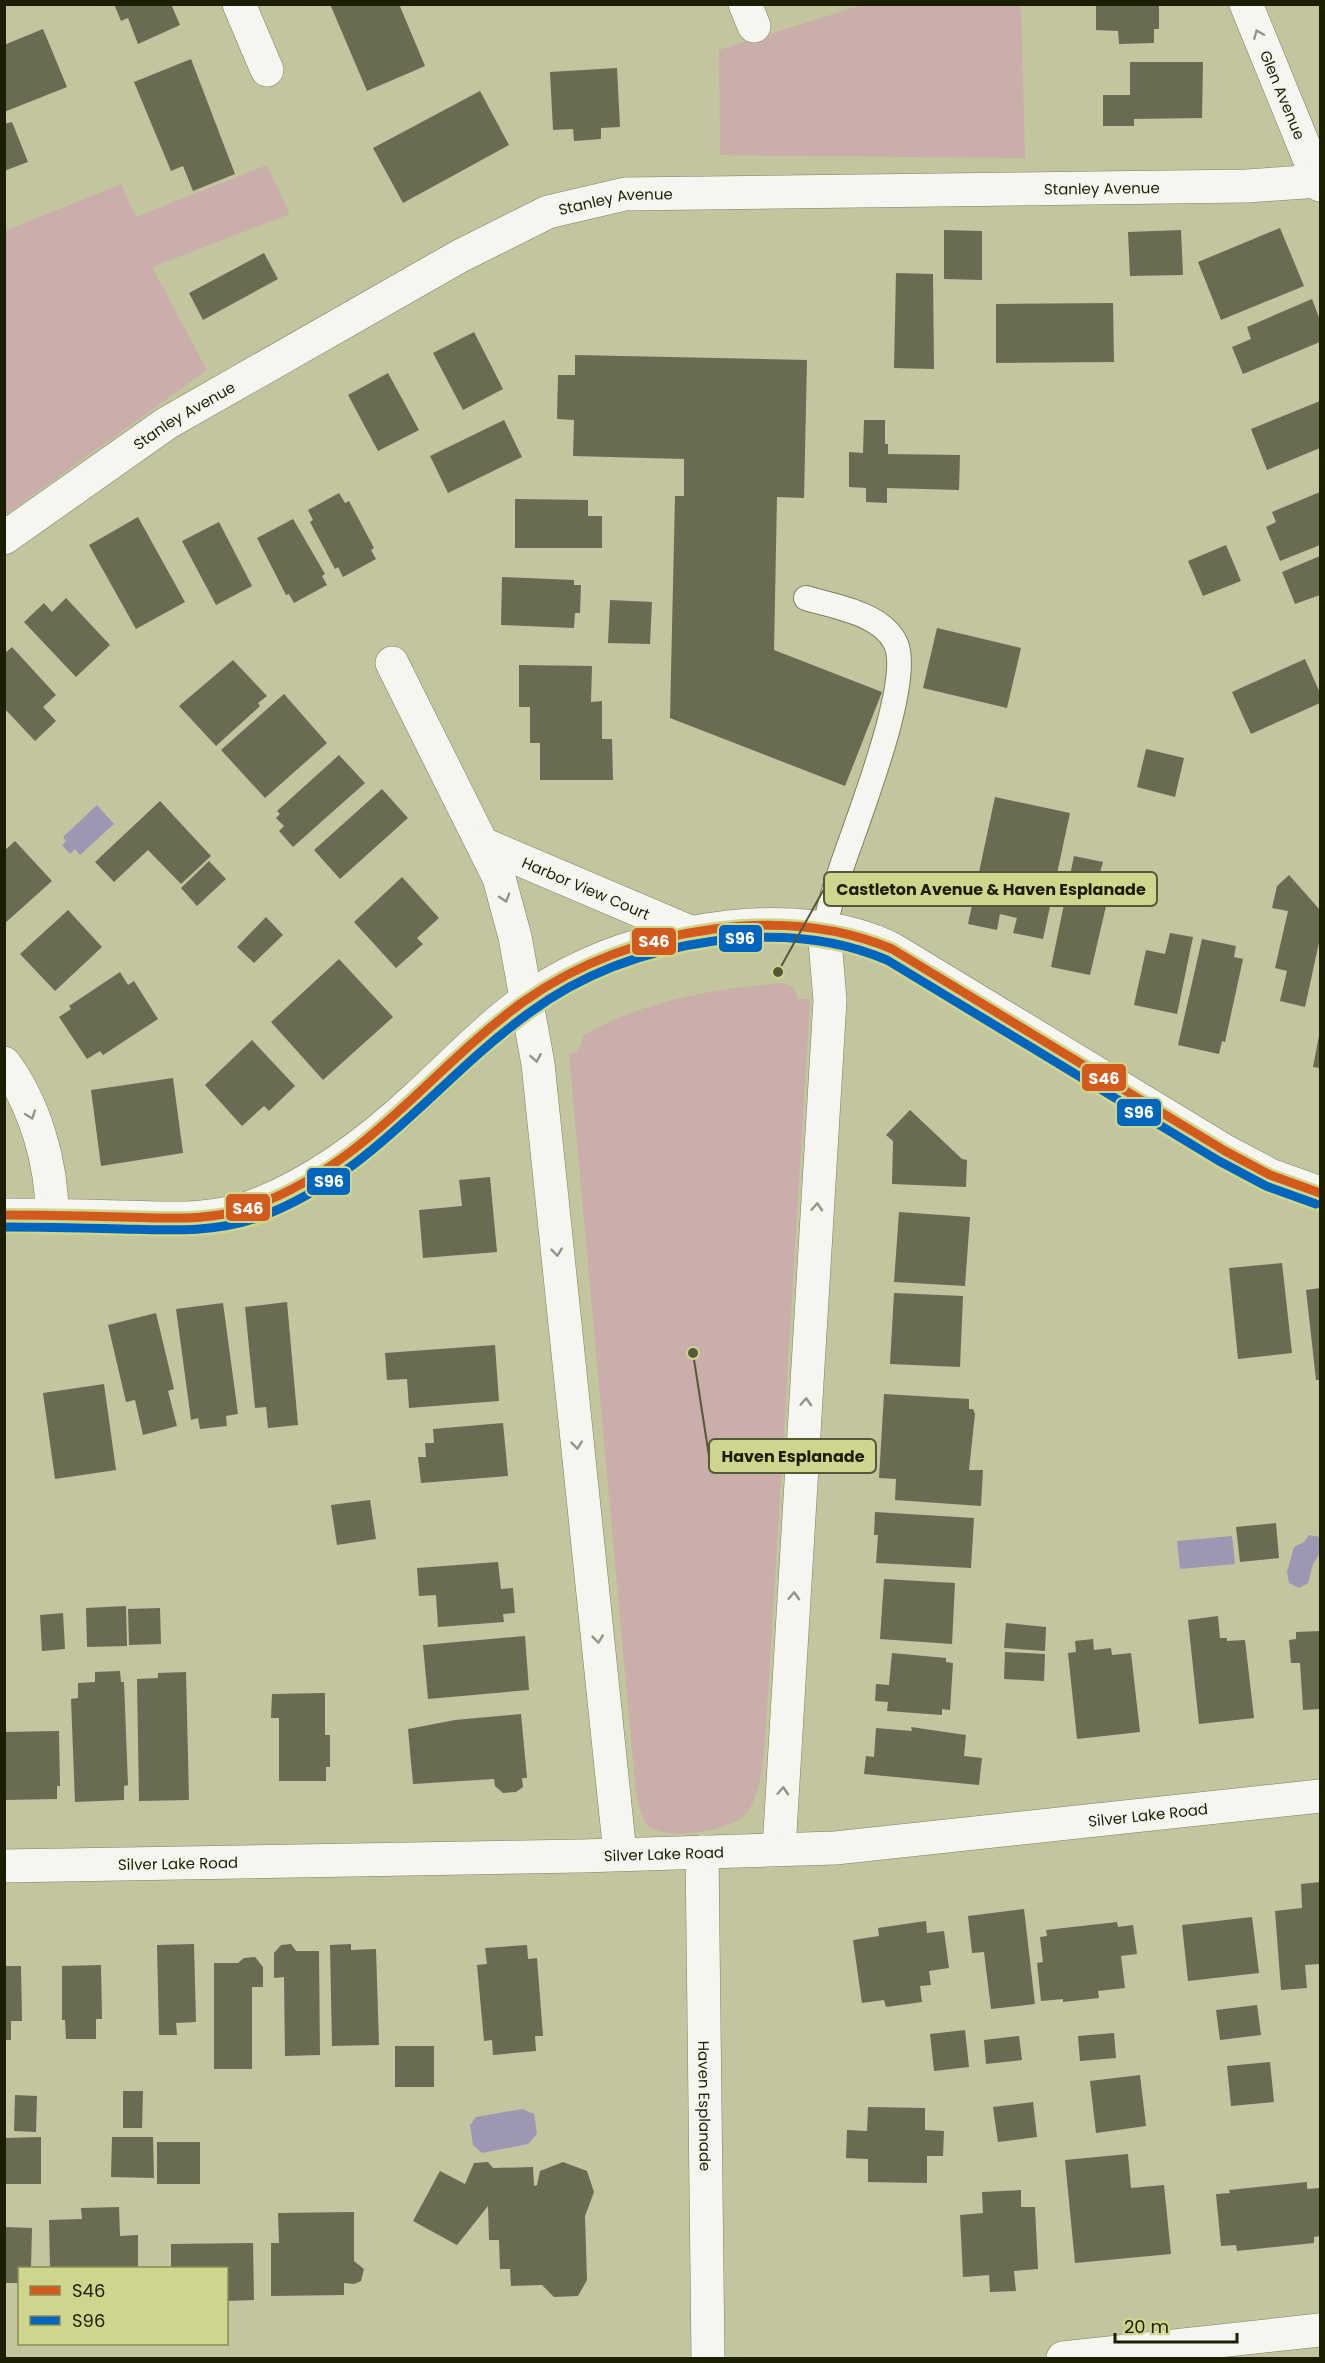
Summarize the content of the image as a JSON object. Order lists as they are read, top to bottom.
{
  "streets": {
    "street": [
      "Glen Avenue",
      "Stanley Avenue",
      "Harbor View Court",
      "Silver Lake Road",
      "Haven Esplanade"
    ]
  },
  "crossings": [
    ["Glen Avenue", "Stanley Avenue"],
    ["Silver Lake Road", "Haven Esplanade"]
  ],
  "one_way": ["Glen Avenue"],
  "places": ["Castleton Avenue & Haven Esplanade", "Haven Esplanade"],
  "lines": ["transit line S46", "transit line S96"],
  "legend": ["S46", "S96"],
  "scale_bar": "20 m"
}
